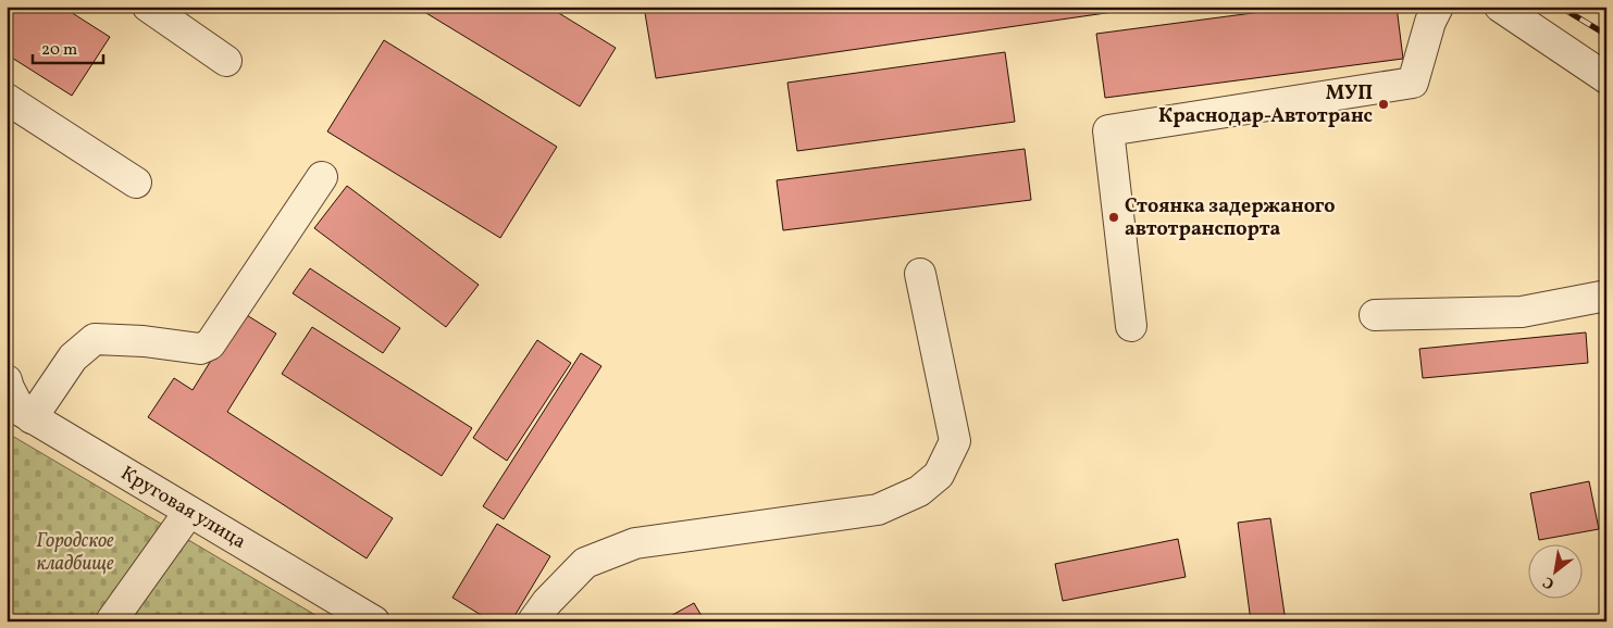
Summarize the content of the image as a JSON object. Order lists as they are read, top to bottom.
{
  "streets": {
    "street": ["Круговая улица"]
  },
  "parks": ["Городское кладбище"],
  "places": ["МУП Краснодар-Автотранс", "Стоянка задержаного автотранспорта"],
  "scale_bar": "20 m",
  "north": "bottom left"
}
